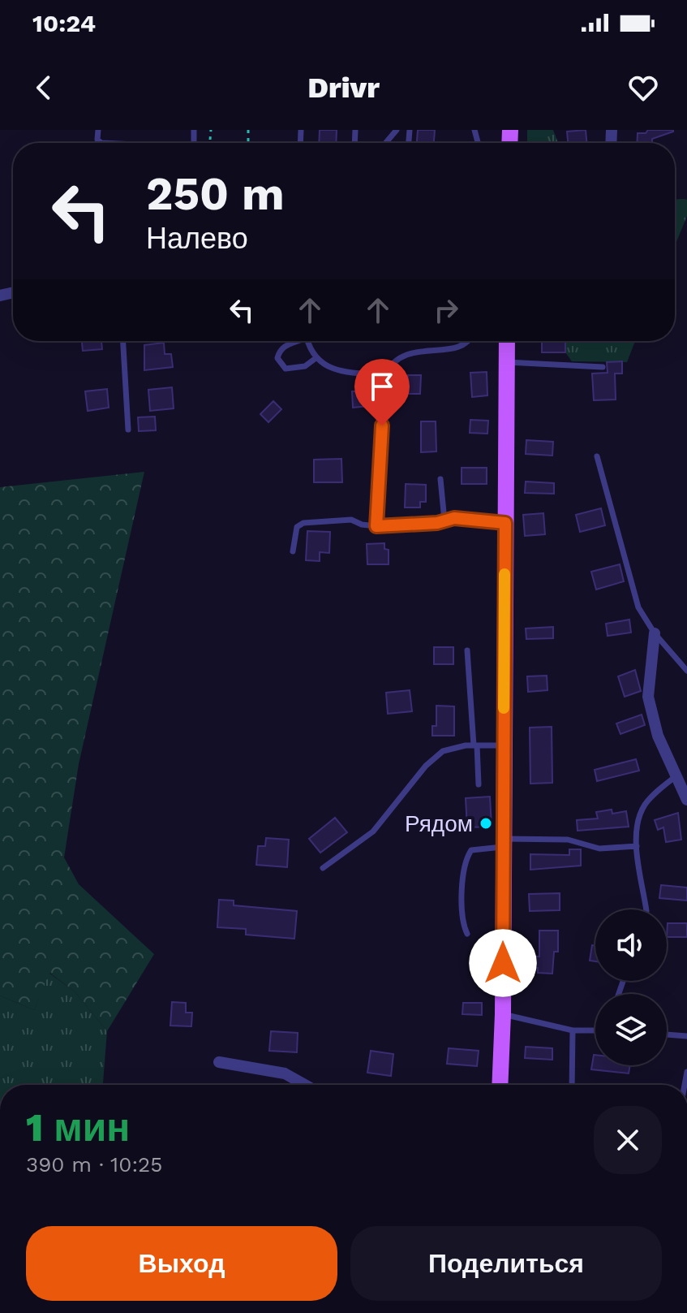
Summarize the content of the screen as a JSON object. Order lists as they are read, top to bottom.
{
  "places": ["Рядом"],
  "page": {
    "status": "10:24",
    "header": "Drivr",
    "turn": ["250 m", "Налево"],
    "heading": ["1 мин", "390 m · 10:25"],
    "buttons": ["Выход", "Поделиться"]
  }
}
